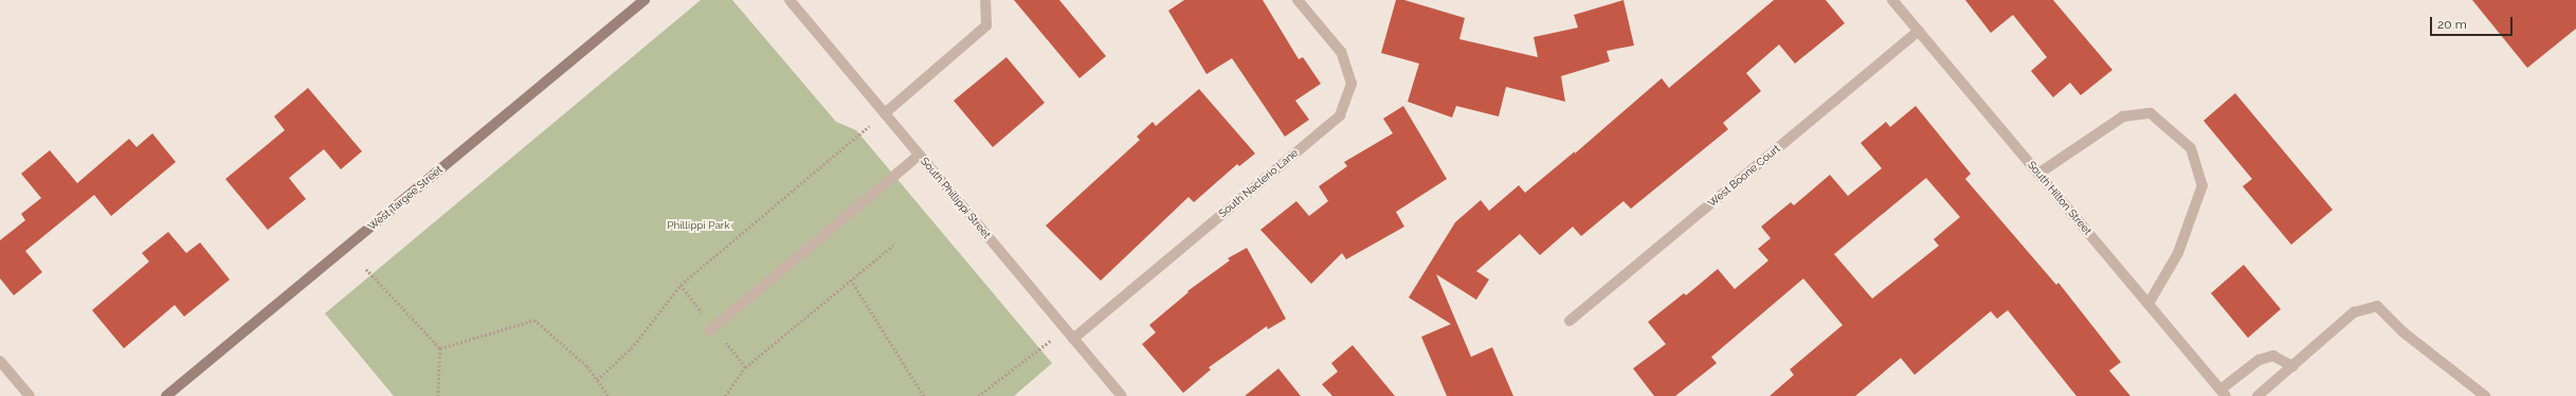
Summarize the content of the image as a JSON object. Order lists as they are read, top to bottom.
{
  "streets": {
    "street": [
      "West Boone Court",
      "South Naclerio Lane",
      "West Targee Street",
      "South Phillippi Street",
      "South Hilton Street"
    ]
  },
  "crossings": [
    ["West Boone Court", "South Hilton Street"],
    ["South Naclerio Lane", "South Phillippi Street"]
  ],
  "parks": ["Phillippi Park"],
  "scale_bar": "20 m"
}
